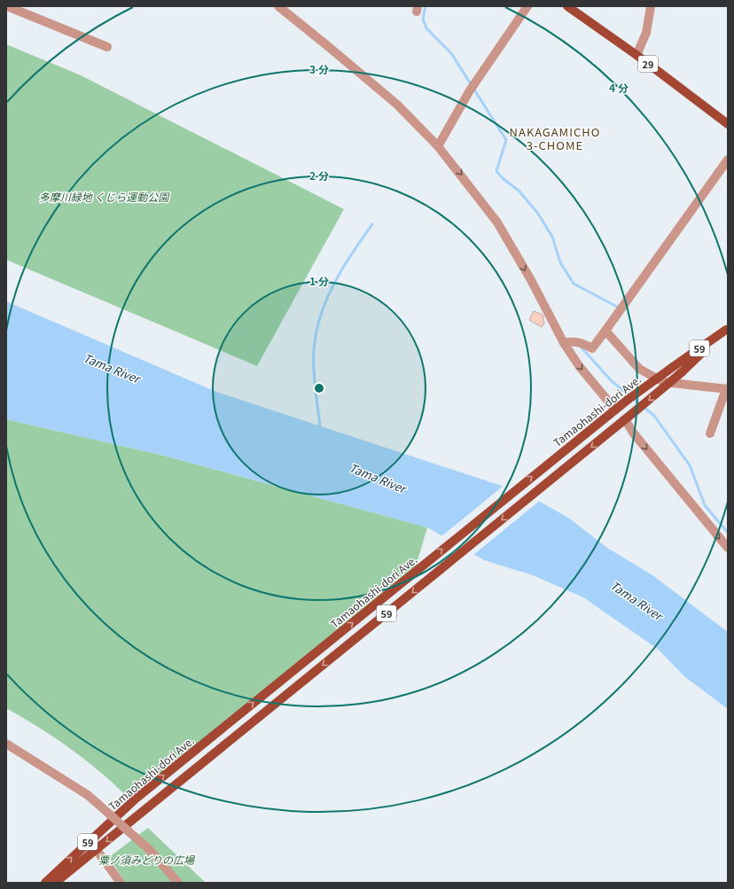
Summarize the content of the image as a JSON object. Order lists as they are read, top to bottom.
{
  "streets": {
    "main road": ["29", "59", "Tamaohashi-dori Ave."]
  },
  "districts": ["NAKAGAMICHO 3-CHOME"],
  "water": ["Tama River"],
  "parks": ["多摩川緑地 くじら運動公園", "粟ノ須みどりの広場"],
  "rings": [
    "3 分",
    "4 分",
    "2 分",
    "1 分"
  ]
}
